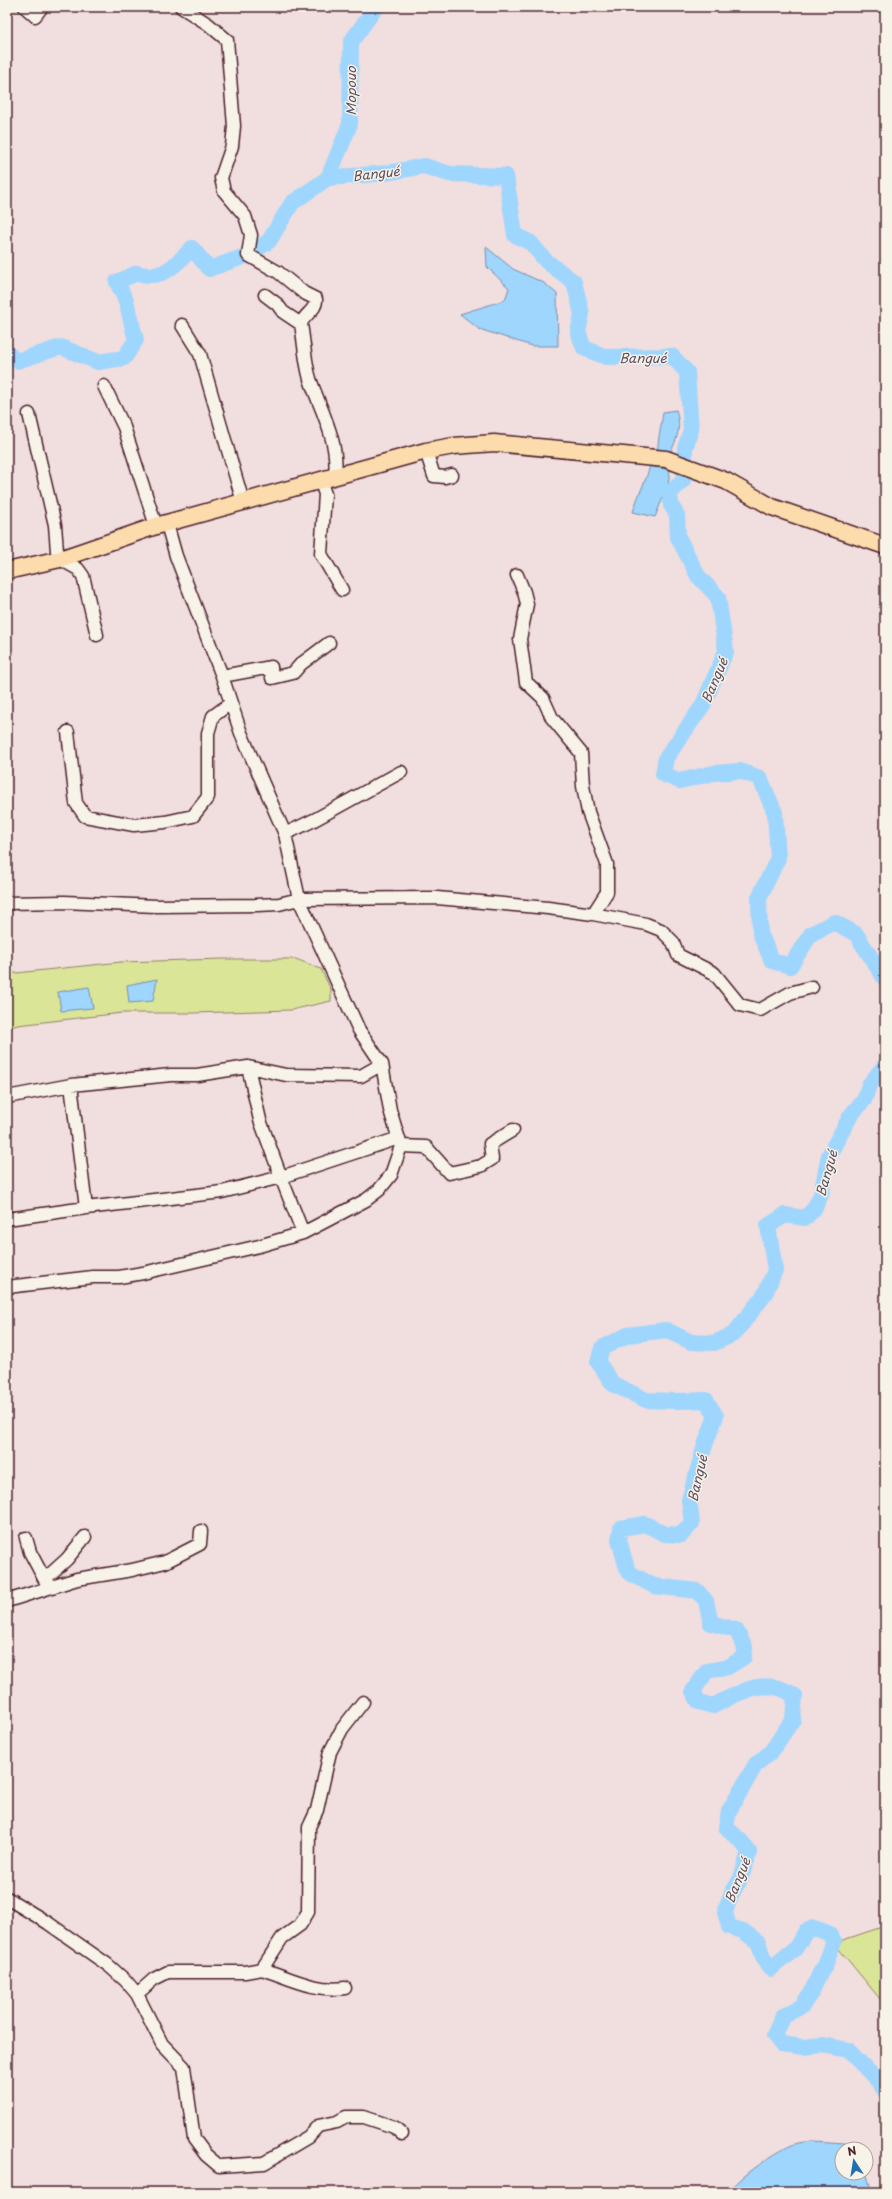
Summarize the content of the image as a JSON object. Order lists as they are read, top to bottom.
{
  "water": ["Mopouo", "Bangué"],
  "north": "top"
}
